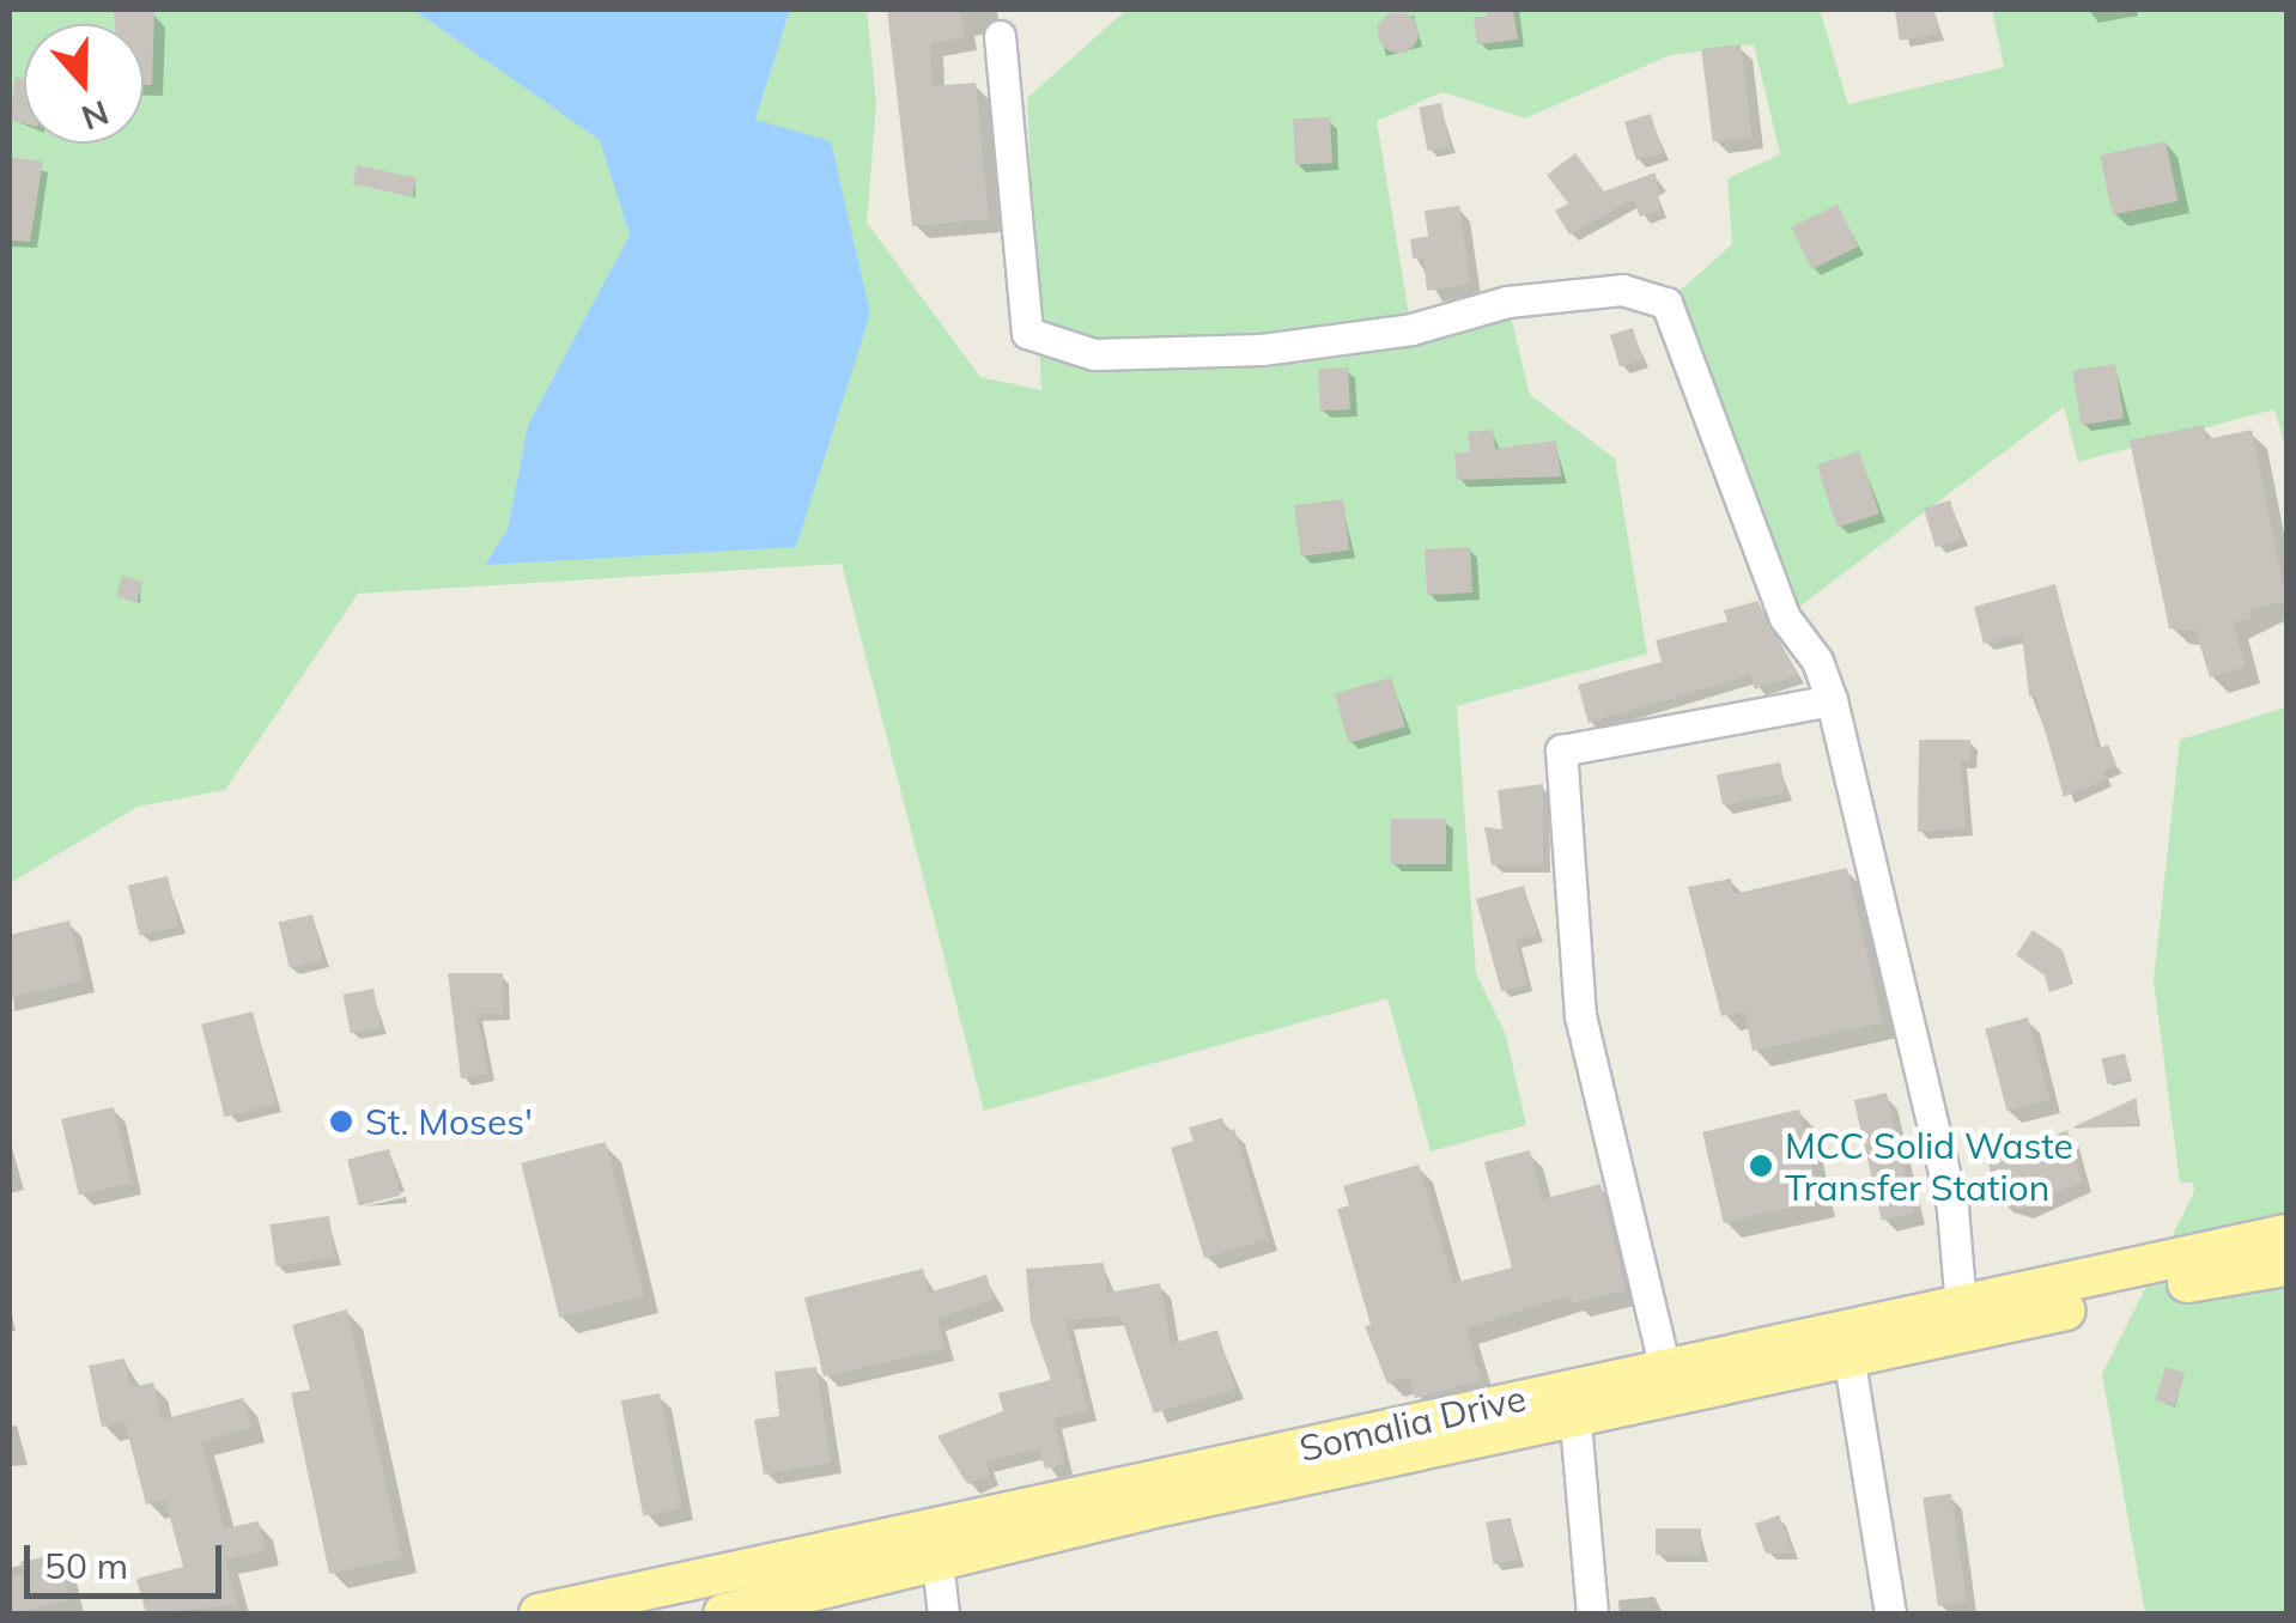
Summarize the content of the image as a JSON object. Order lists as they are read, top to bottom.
{
  "streets": {
    "main road": ["Somalia Drive"]
  },
  "places": ["St. Moses'", "MCC Solid Waste Transfer Station"],
  "scale_bar": "50 m",
  "north": "bottom"
}
